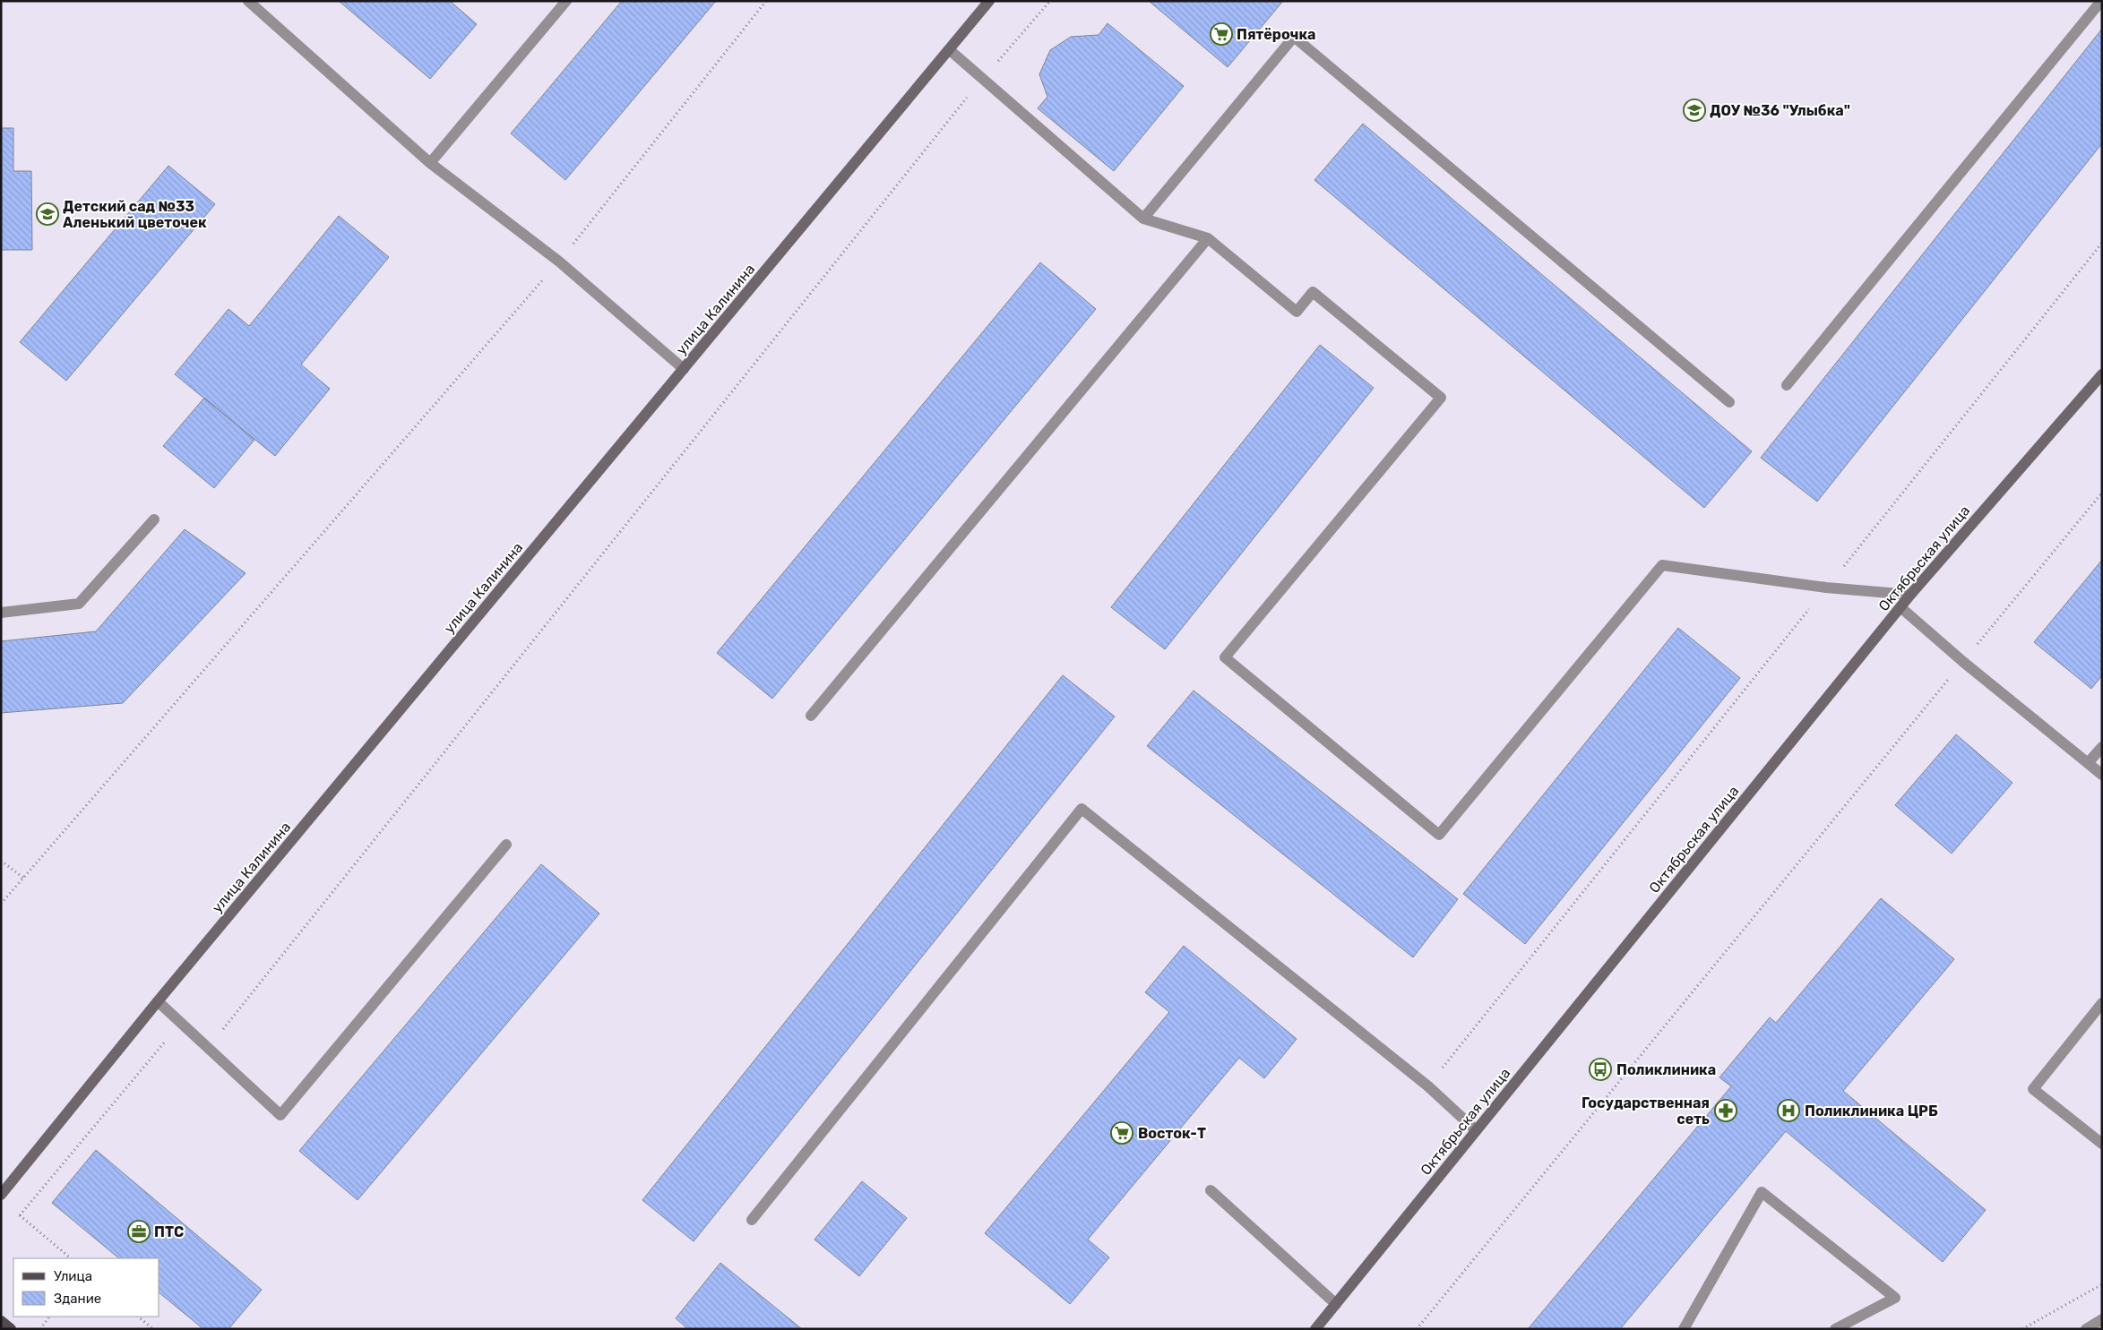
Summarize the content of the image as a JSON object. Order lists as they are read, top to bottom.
{
  "streets": {
    "street": ["улица Калинина", "Октябрьская улица"]
  },
  "places": {
    "supermarket": ["Пятёрочка", "Восток-Т"],
    "school or university": ["ДОУ №36 \"Улыбка\"", "Детский сад №33 Аленький цветочек"],
    "bus stop": ["Поликлиника"],
    "pharmacy": ["Государственная сеть"],
    "hospital": ["Поликлиника ЦРБ"],
    "office": ["ПТС"]
  },
  "legend": ["Улица", "Здание"]
}
